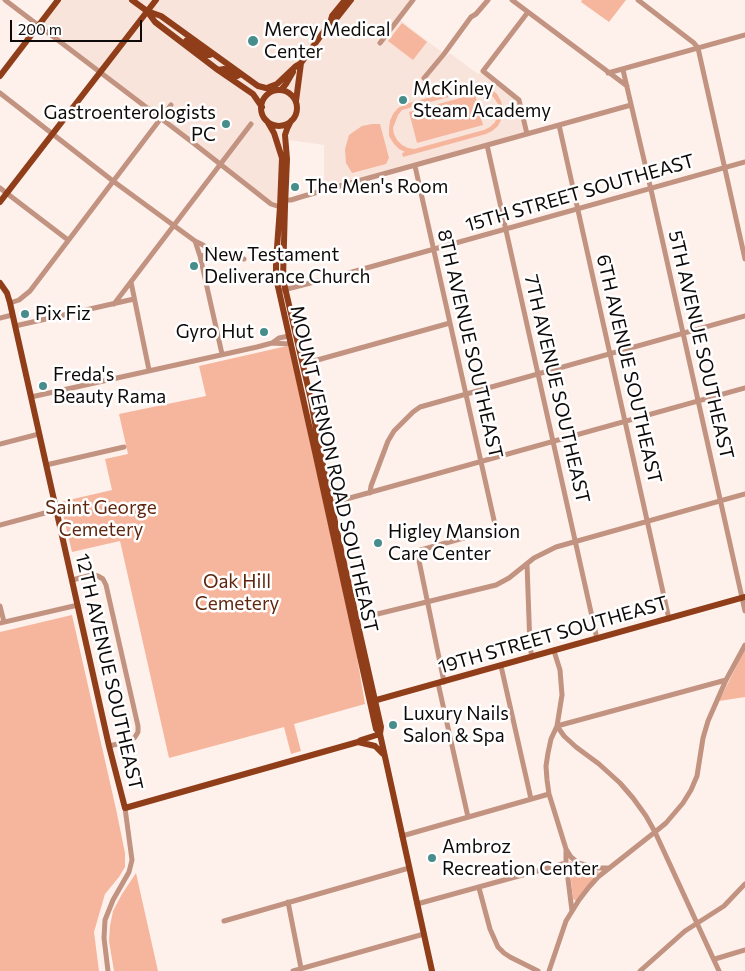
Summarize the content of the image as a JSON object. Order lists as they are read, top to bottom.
{
  "streets": {
    "main road": ["MOUNT VERNON ROAD SOUTHEAST", "19TH STREET SOUTHEAST", "12TH AVENUE SOUTHEAST"],
    "street": [
      "15TH STREET SOUTHEAST",
      "8TH AVENUE SOUTHEAST",
      "5TH AVENUE SOUTHEAST",
      "6TH AVENUE SOUTHEAST",
      "7TH AVENUE SOUTHEAST"
    ]
  },
  "crossings": [
    ["15TH STREET SOUTHEAST", "8TH AVENUE SOUTHEAST"],
    ["15TH STREET SOUTHEAST", "5TH AVENUE SOUTHEAST"],
    ["15TH STREET SOUTHEAST", "6TH AVENUE SOUTHEAST"],
    ["15TH STREET SOUTHEAST", "7TH AVENUE SOUTHEAST"],
    ["15TH STREET SOUTHEAST", "MOUNT VERNON ROAD SOUTHEAST"],
    ["5TH AVENUE SOUTHEAST", "19TH STREET SOUTHEAST"],
    ["6TH AVENUE SOUTHEAST", "19TH STREET SOUTHEAST"],
    ["7TH AVENUE SOUTHEAST", "19TH STREET SOUTHEAST"],
    ["MOUNT VERNON ROAD SOUTHEAST", "19TH STREET SOUTHEAST"]
  ],
  "parks": ["Saint George Cemetery", "Oak Hill Cemetery"],
  "places": [
    "Mercy Medical Center",
    "McKinley Steam Academy",
    "Gastroenterologists PC",
    "The Men's Room",
    "New Testament Deliverance Church",
    "Pix Fiz",
    "Gyro Hut",
    "Freda's Beauty Rama",
    "Higley Mansion Care Center",
    "Luxury Nails Salon & Spa",
    "Ambroz Recreation Center"
  ],
  "scale_bar": "200 m"
}
